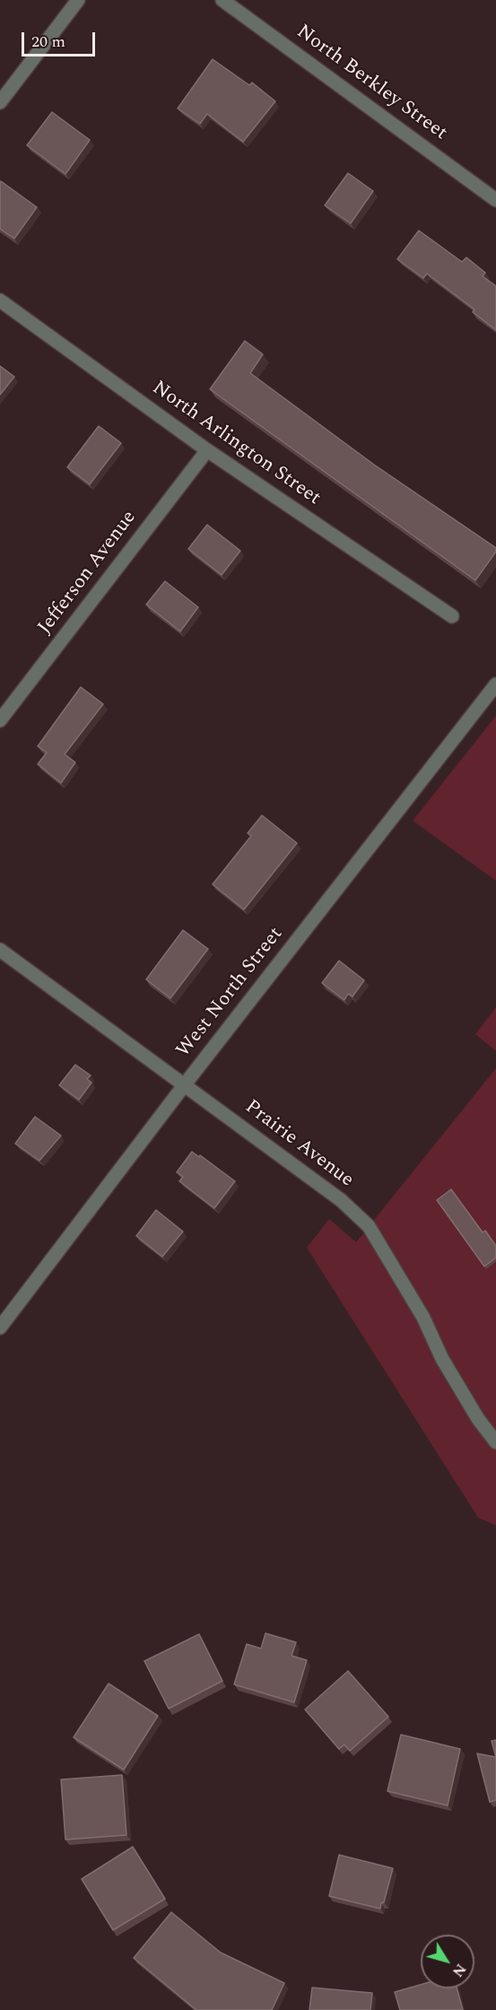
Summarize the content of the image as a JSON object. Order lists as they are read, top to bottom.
{
  "streets": {
    "street": [
      "North Berkley Street",
      "North Arlington Street",
      "Jefferson Avenue",
      "West North Street",
      "Prairie Avenue"
    ]
  },
  "crossings": [
    ["North Arlington Street", "Jefferson Avenue"],
    ["West North Street", "Prairie Avenue"]
  ],
  "scale_bar": "20 m",
  "north": "bottom right"
}
